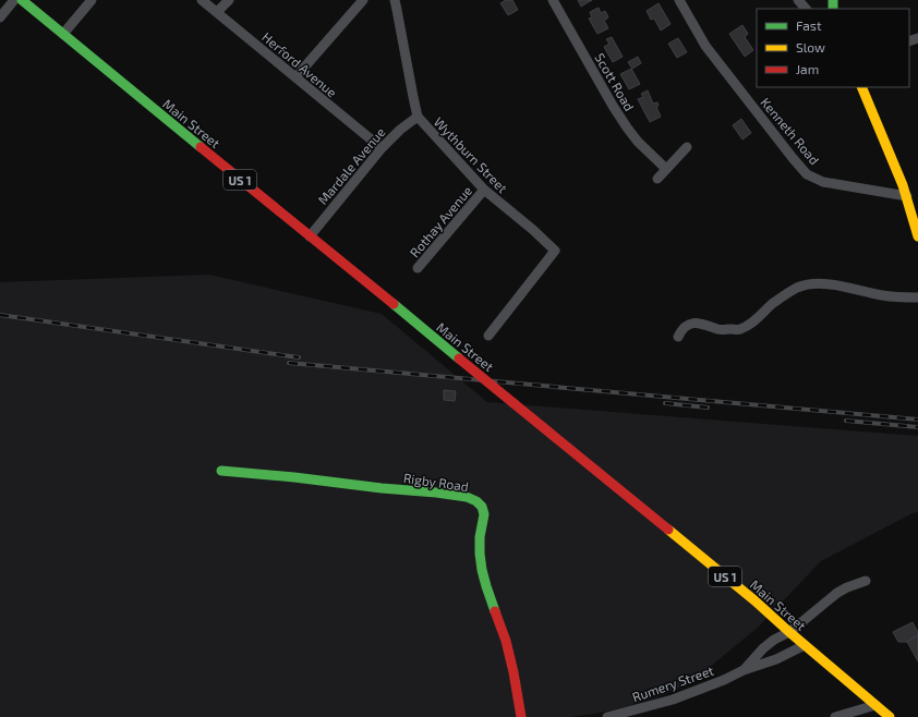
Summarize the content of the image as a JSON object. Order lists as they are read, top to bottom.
{
  "streets": {
    "main road": ["Main Street", "US 1", "Rigby Road"],
    "street": [
      "Herford Avenue",
      "Scott Road",
      "Kenneth Road",
      "Wythburn Street",
      "Mardale Avenue",
      "Rothay Avenue",
      "Rumery Street"
    ]
  },
  "crossings": [
    ["Herford Avenue", "Mardale Avenue"],
    ["Main Street", "Mardale Avenue"],
    ["Main Street", "Rumery Street"],
    ["Wythburn Street", "Mardale Avenue"],
    ["Wythburn Street", "Rothay Avenue"]
  ],
  "legend": ["Fast", "Slow", "Jam"]
}
